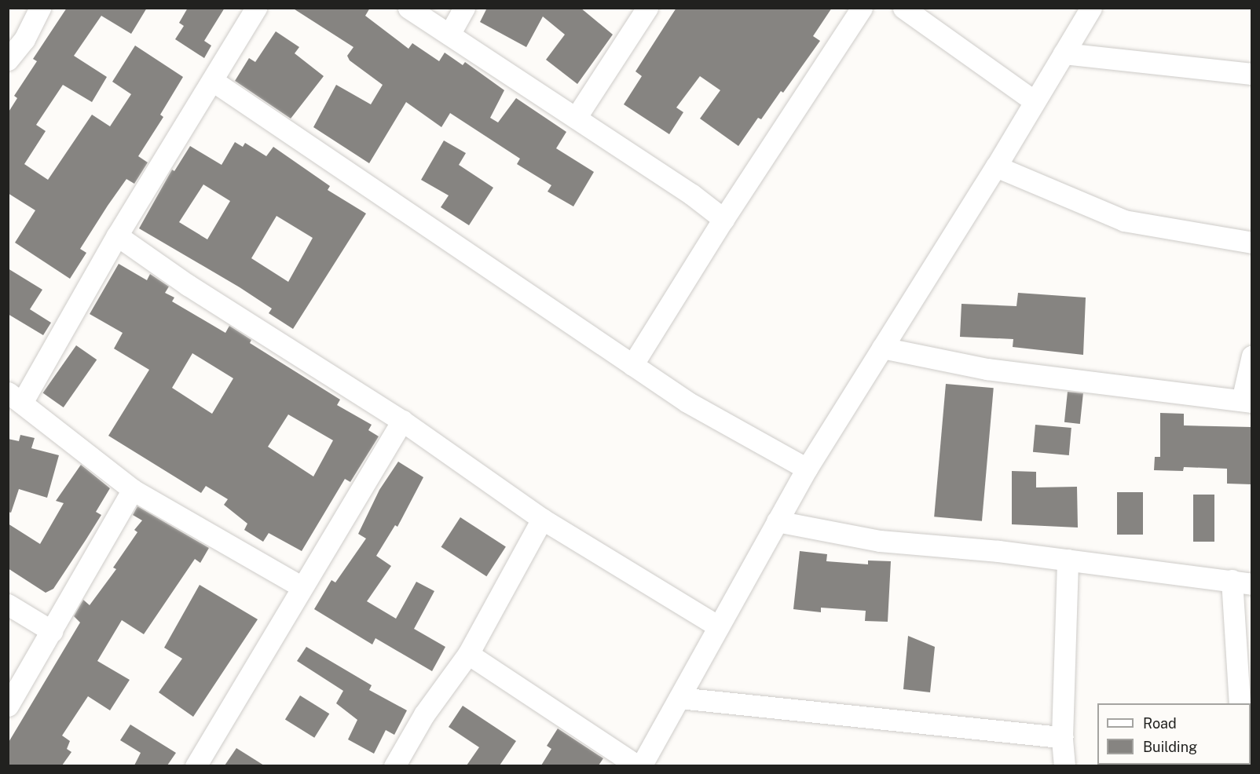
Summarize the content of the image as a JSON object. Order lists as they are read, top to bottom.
{
  "legend": ["Road", "Building"]
}
